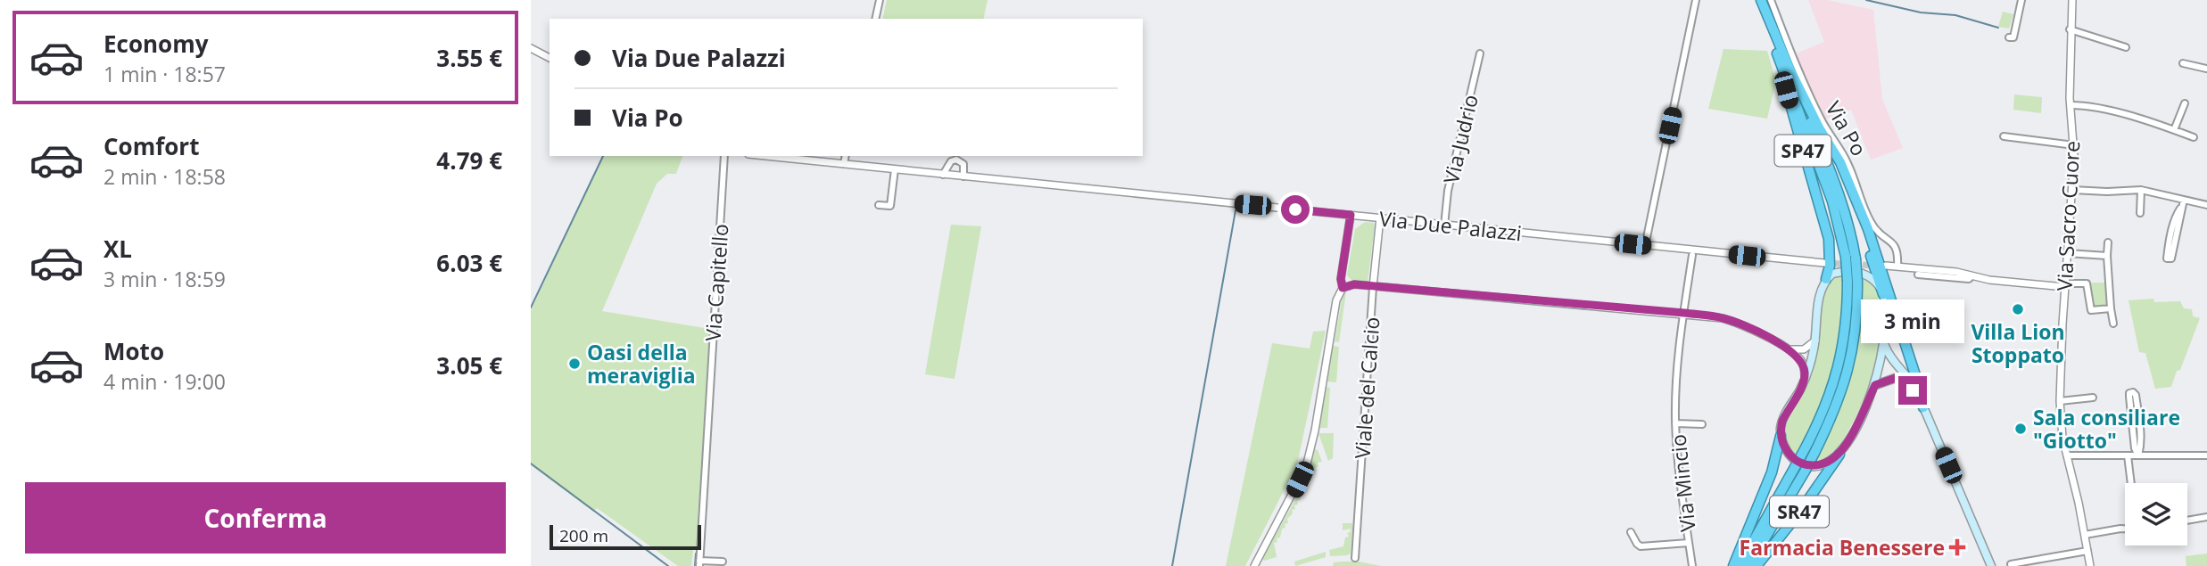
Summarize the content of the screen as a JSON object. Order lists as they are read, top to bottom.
{
  "streets": {
    "highway": ["SP47", "SR47"],
    "street": [
      "Via Po",
      "Via Judrio",
      "Via Sacro Cuore",
      "Via Due Palazzi",
      "Via Capitello",
      "Viale del Calcio",
      "Via Mincio"
    ]
  },
  "crossings": [
    ["Via Judrio", "Via Due Palazzi"],
    ["SP47", "SR47"],
    ["Via Due Palazzi", "Viale del Calcio"]
  ],
  "places": {
    "other": ["Villa Lion Stoppato", "Oasi della meraviglia", "Sala consiliare \"Giotto\""],
    "health": ["Farmacia Benessere"]
  },
  "scale_bar": "200 m",
  "page": {
    "list": [
      {
        "name": "Economy",
        "note": "1 min · 18:57",
        "value": "3.55 €"
      },
      {
        "name": "Comfort",
        "note": "2 min · 18:58",
        "value": "4.79 €"
      },
      {
        "name": "XL",
        "note": "3 min · 18:59",
        "value": "6.03 €"
      },
      {
        "name": "Moto",
        "note": "4 min · 19:00",
        "value": "3.05 €"
      }
    ],
    "banner": ["Via Due Palazzi", "Via Po"],
    "bubble": "3 min",
    "buttons": "Conferma",
    "scale": "200 m"
  }
}
